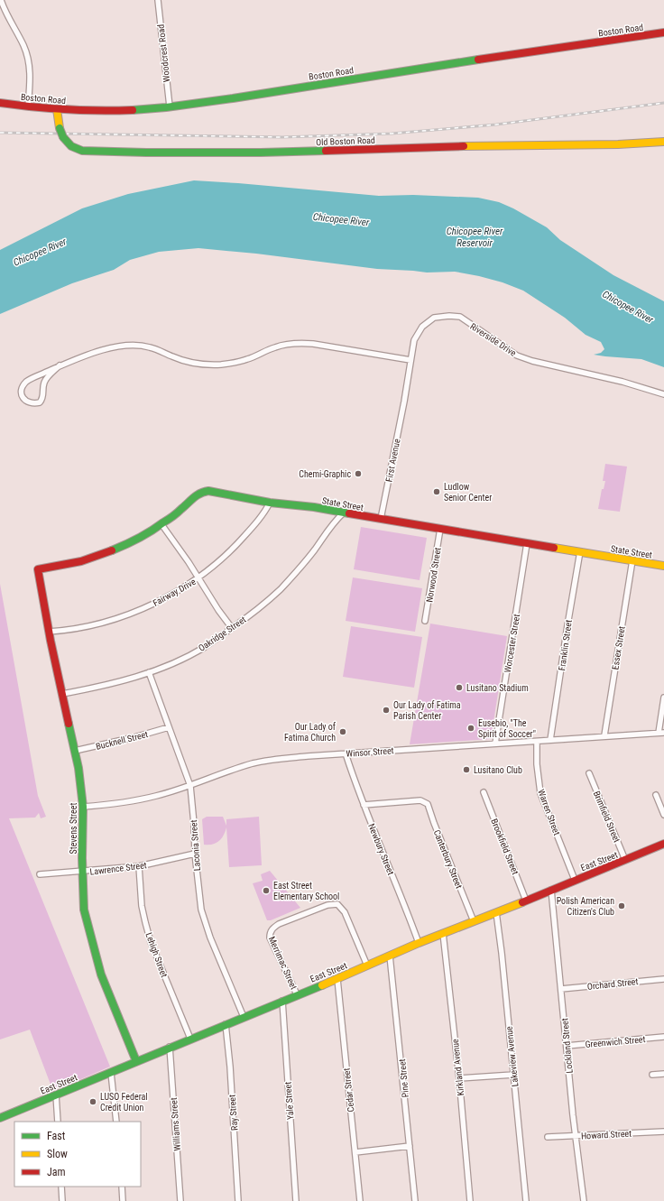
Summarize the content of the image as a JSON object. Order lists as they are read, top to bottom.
{
  "streets": {
    "street": [
      "Boston Road",
      "Woodcrest Road",
      "Old Boston Road",
      "Riverside Drive",
      "First Avenue",
      "State Street",
      "Norwood Street",
      "Fairway Drive",
      "Oakridge Street",
      "Worcester Street",
      "Franklin Street",
      "Essex Street",
      "Bucknell Street",
      "Winsor Street",
      "Warren Street",
      "Brimfield Street",
      "Stevens Street",
      "Laconia Street",
      "Brookfield Street",
      "Newbury Street",
      "Canterbury Street",
      "East Street",
      "Lawrence Street",
      "Lehigh Street",
      "Merrimac Street",
      "Orchard Street",
      "Greenwich Street",
      "Lockland Street",
      "Lakeview Avenue",
      "Kirkland Avenue",
      "Pine Street",
      "Cedar Street",
      "Yale Street",
      "Ray Street",
      "Williams Street",
      "Howard Street"
    ]
  },
  "crossings": [
    ["Boston Road", "Woodcrest Road"],
    ["Boston Road", "Old Boston Road"],
    ["Riverside Drive", "First Avenue"],
    ["First Avenue", "State Street"],
    ["State Street", "Norwood Street"],
    ["State Street", "Fairway Drive"],
    ["State Street", "Oakridge Street"],
    ["State Street", "Worcester Street"],
    ["State Street", "Franklin Street"],
    ["State Street", "Essex Street"],
    ["State Street", "Stevens Street"],
    ["Fairway Drive", "Stevens Street"],
    ["Oakridge Street", "Stevens Street"],
    ["Oakridge Street", "Laconia Street"],
    ["Worcester Street", "Winsor Street"],
    ["Franklin Street", "Winsor Street"],
    ["Essex Street", "Winsor Street"],
    ["Bucknell Street", "Stevens Street"],
    ["Bucknell Street", "Laconia Street"],
    ["Winsor Street", "Warren Street"],
    ["Winsor Street", "Stevens Street"],
    ["Winsor Street", "Laconia Street"],
    ["Winsor Street", "Newbury Street"],
    ["Warren Street", "East Street"],
    ["Brimfield Street", "East Street"],
    ["Stevens Street", "East Street"],
    ["Stevens Street", "Lawrence Street"],
    ["Laconia Street", "East Street"],
    ["Laconia Street", "Lawrence Street"],
    ["Brookfield Street", "East Street"],
    ["Newbury Street", "Canterbury Street"],
    ["Newbury Street", "East Street"],
    ["Canterbury Street", "East Street"],
    ["East Street", "Lehigh Street"],
    ["East Street", "Merrimac Street"],
    ["East Street", "Lockland Street"],
    ["East Street", "Lakeview Avenue"],
    ["East Street", "Kirkland Avenue"],
    ["East Street", "Pine Street"],
    ["East Street", "Cedar Street"],
    ["East Street", "Yale Street"],
    ["East Street", "Ray Street"],
    ["East Street", "Williams Street"],
    ["Lawrence Street", "Lehigh Street"],
    ["Orchard Street", "Lockland Street"],
    ["Greenwich Street", "Lockland Street"],
    ["Lockland Street", "Howard Street"]
  ],
  "water": ["Chicopee River", "Chicopee River Reservoir"],
  "places": [
    "Chemi-Graphic",
    "Ludlow Senior Center",
    "Lusitano Stadium",
    "Our Lady of Fatima Parish Center",
    "Eusebio, \"The Spirit of Soccer\"",
    "Our Lady of Fatima Church",
    "Lusitano Club",
    "East Street Elementary School",
    "Polish American Citizen's Club",
    "LUSO Federal Credit Union"
  ],
  "legend": ["Fast", "Slow", "Jam"]
}
